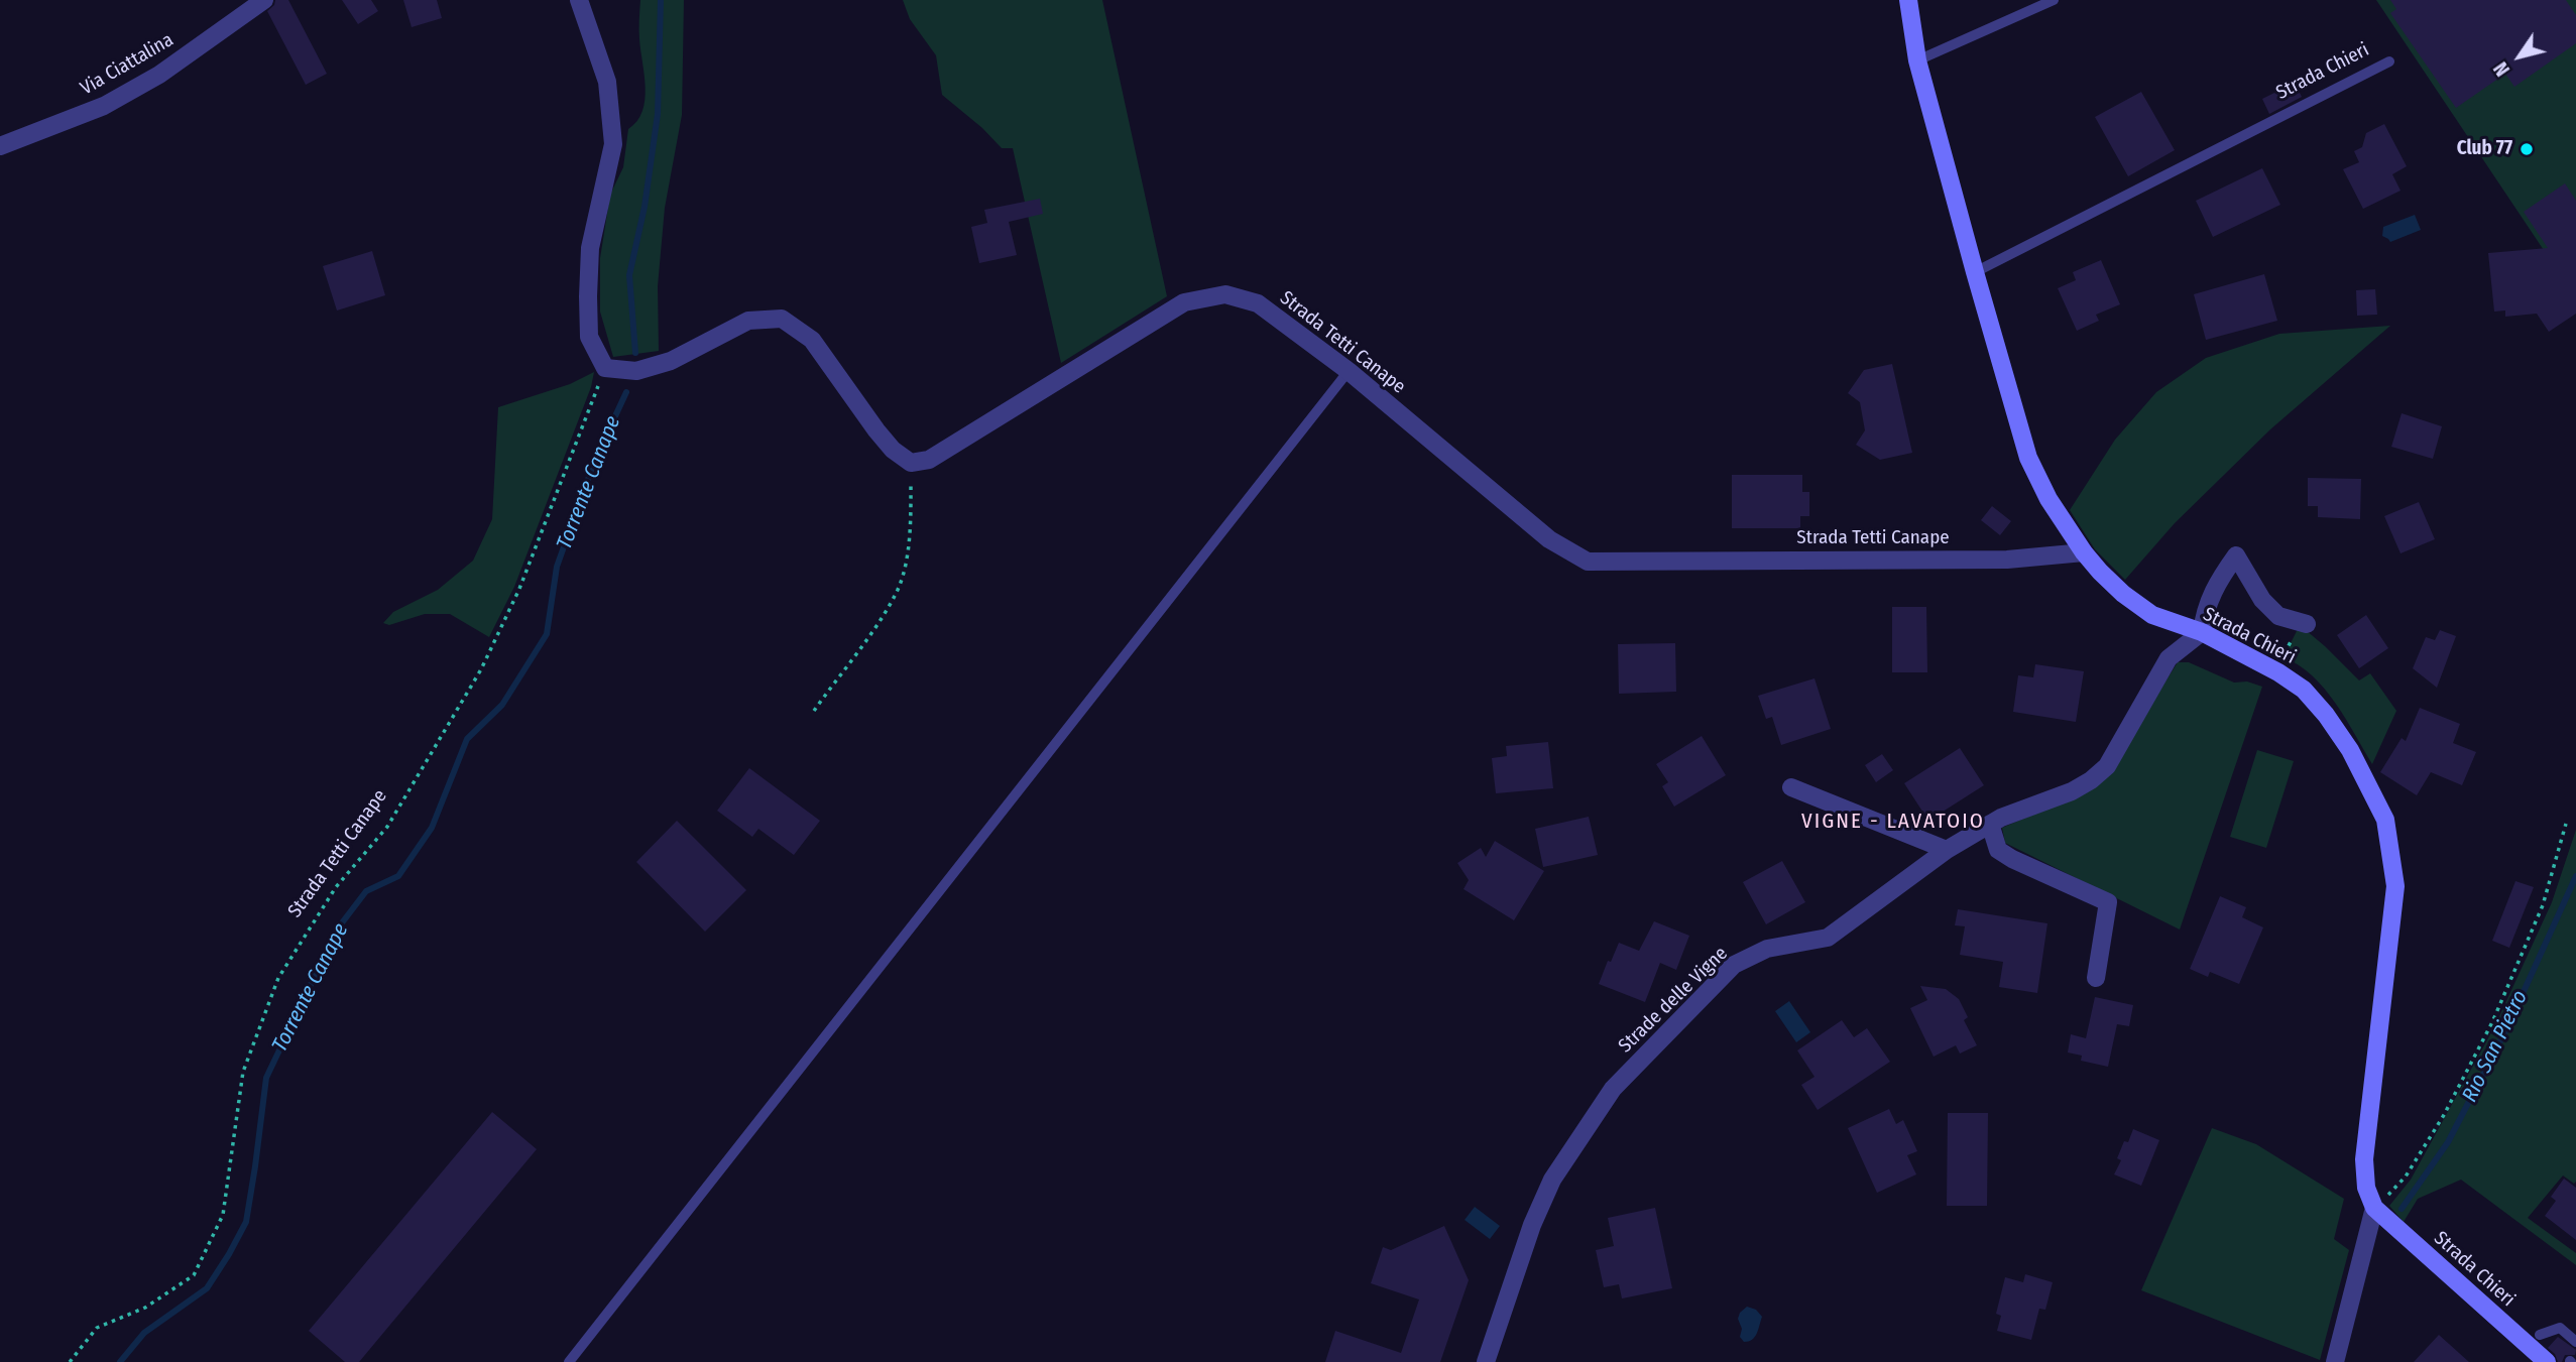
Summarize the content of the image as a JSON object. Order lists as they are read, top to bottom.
{
  "streets": {
    "main road": ["Strada Chieri"],
    "street": ["Via Ciattalina", "Strada Tetti Canape", "Strade delle Vigne"]
  },
  "crossings": [
    ["Strada Chieri", "Strada Tetti Canape"],
    ["Strada Chieri", "Strade delle Vigne"]
  ],
  "districts": ["VIGNE - LAVATOIO"],
  "water": ["Torrente Canape", "Rio San Pietro"],
  "places": ["Club 77"],
  "north": "bottom left"
}
